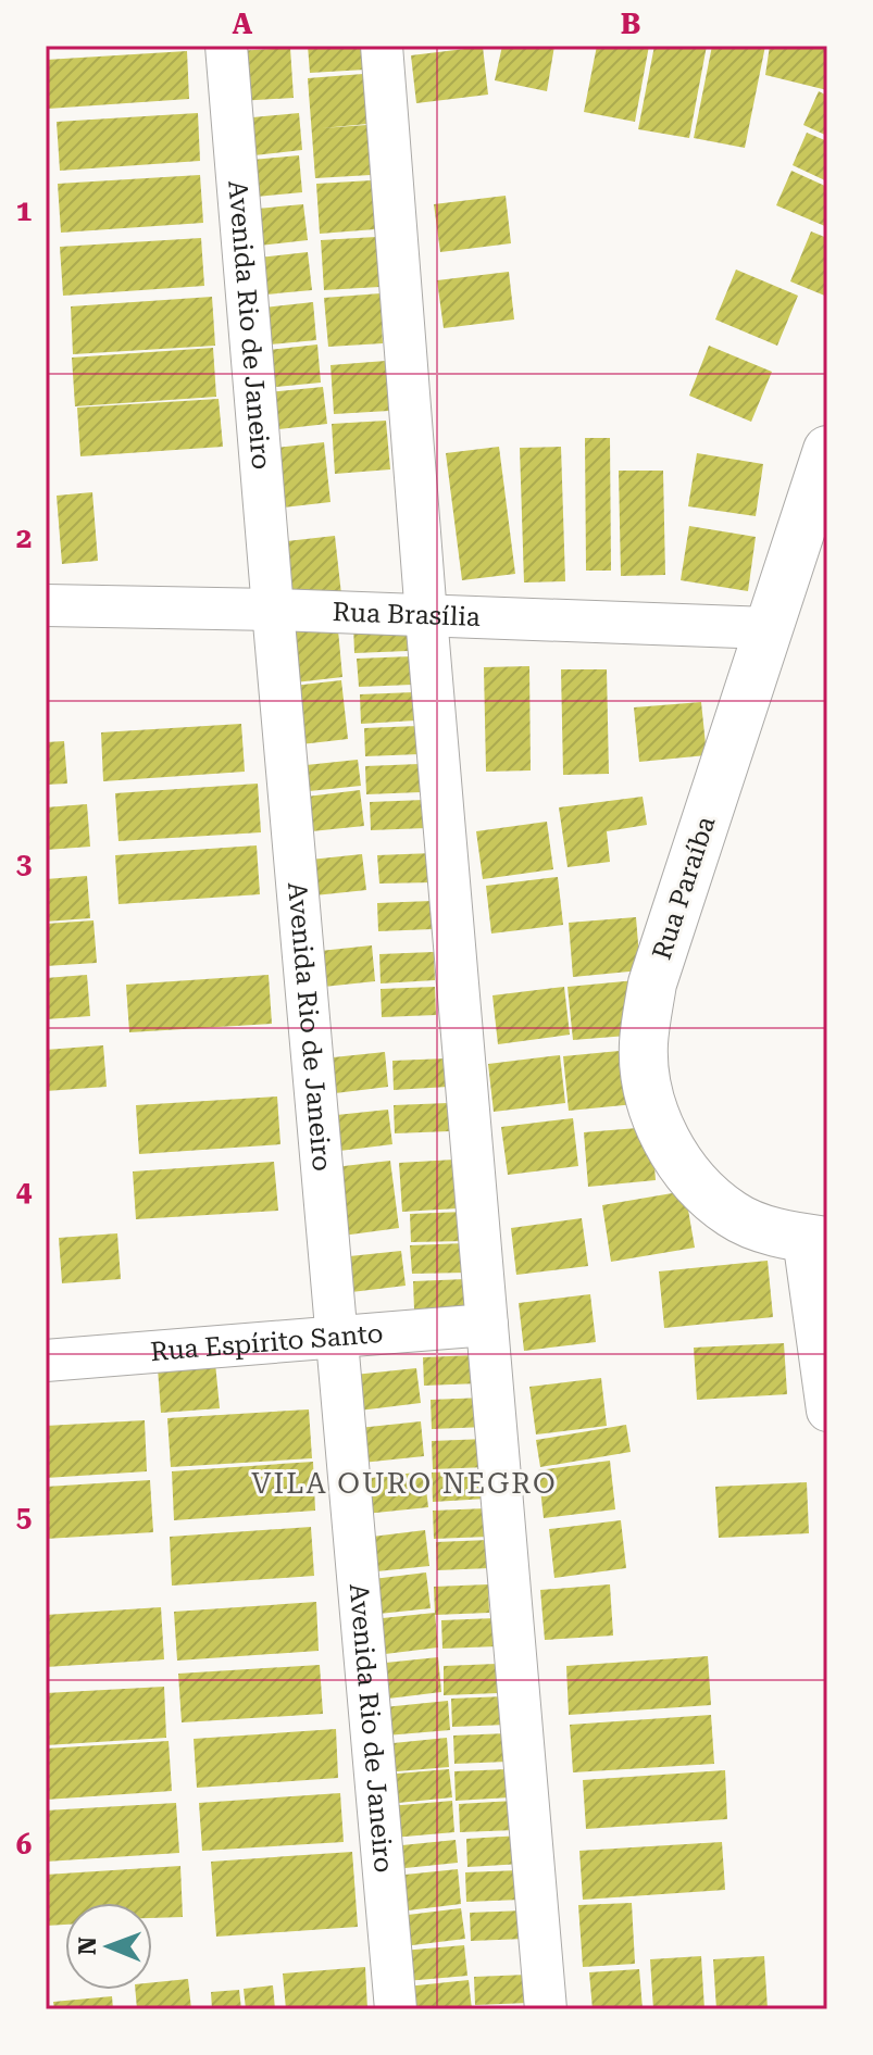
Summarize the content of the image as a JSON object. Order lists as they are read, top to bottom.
{
  "streets": {
    "main road": ["Rua Paraíba"],
    "street": ["Avenida Rio de Janeiro", "Rua Brasília", "Rua Espírito Santo"]
  },
  "crossings": [
    ["Avenida Rio de Janeiro", "Rua Brasília"],
    ["Avenida Rio de Janeiro", "Rua Espírito Santo"],
    ["Rua Brasília", "Rua Paraíba"]
  ],
  "districts": ["VILA OURO NEGRO"],
  "north": "left",
  "grid": {
    "columns": ["A", "B"],
    "rows": [
      "1",
      "2",
      "3",
      "4",
      "5",
      "6"
    ]
  }
}
